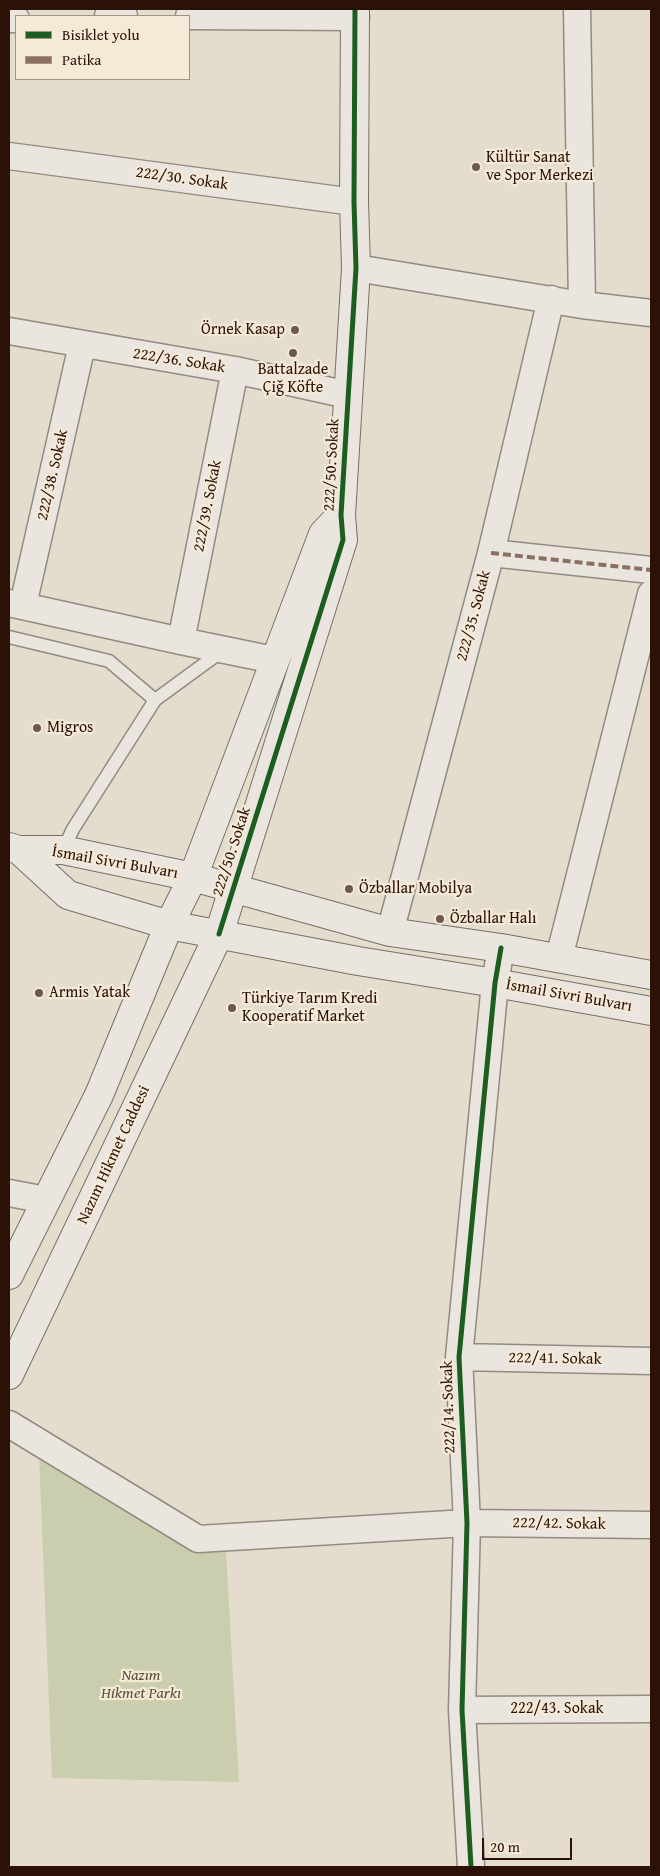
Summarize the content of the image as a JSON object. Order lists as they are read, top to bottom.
{
  "streets": {
    "main road": ["222/50. Sokak", "İsmail Sivri Bulvarı", "Nazım Hikmet Caddesi"],
    "street": [
      "222/30. Sokak",
      "222/36. Sokak",
      "222/38. Sokak",
      "222/39. Sokak",
      "222/35. Sokak",
      "222/41. Sokak",
      "222/14. Sokak",
      "222/42. Sokak",
      "222/43. Sokak"
    ]
  },
  "crossings": [
    ["222/30. Sokak", "222/50. Sokak"],
    ["222/36. Sokak", "222/50. Sokak"],
    ["222/36. Sokak", "222/38. Sokak"],
    ["222/36. Sokak", "222/39. Sokak"],
    ["222/50. Sokak", "222/38. Sokak"],
    ["222/50. Sokak", "İsmail Sivri Bulvarı"],
    ["222/50. Sokak", "Nazım Hikmet Caddesi"],
    ["222/38. Sokak", "222/39. Sokak"],
    ["222/35. Sokak", "İsmail Sivri Bulvarı"],
    ["İsmail Sivri Bulvarı", "Nazım Hikmet Caddesi"],
    ["İsmail Sivri Bulvarı", "222/14. Sokak"],
    ["222/41. Sokak", "222/14. Sokak"],
    ["222/14. Sokak", "222/42. Sokak"],
    ["222/14. Sokak", "222/43. Sokak"]
  ],
  "parks": ["Nazım Hikmet Parkı"],
  "places": [
    "Kültür Sanat ve Spor Merkezi",
    "Örnek Kasap",
    "Battalzade Çiğ Köfte",
    "Migros",
    "Özballar Mobilya",
    "Özballar Halı",
    "Armis Yatak",
    "Türkiye Tarım Kredi Kooperatif Market"
  ],
  "legend": ["Bisiklet yolu", "Patika"],
  "scale_bar": "20 m"
}
